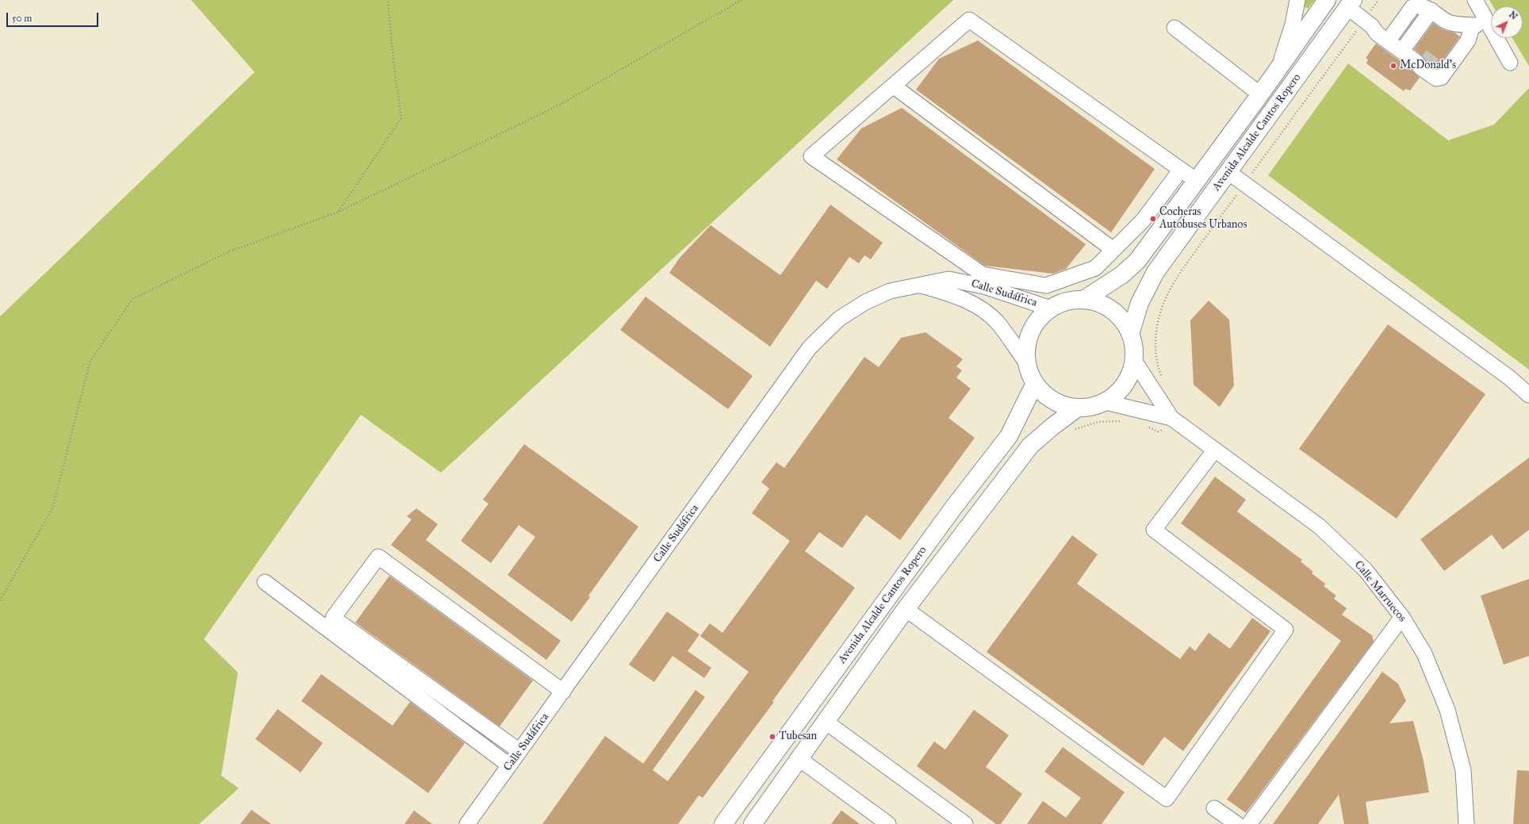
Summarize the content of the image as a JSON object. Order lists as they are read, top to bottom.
{
  "streets": {
    "main road": ["Avenida Alcalde Cantos Ropero"],
    "street": ["Calle Sudáfrica", "Calle Marruecos"]
  },
  "crossings": [
    ["Avenida Alcalde Cantos Ropero", "Calle Sudáfrica"],
    ["Avenida Alcalde Cantos Ropero", "Calle Marruecos"],
    ["Calle Sudáfrica", "Calle Marruecos"]
  ],
  "places": ["McDonald's", "Cocheras Autobuses Urbanos", "Tubesan"],
  "scale_bar": "50 m",
  "north": "top right"
}
